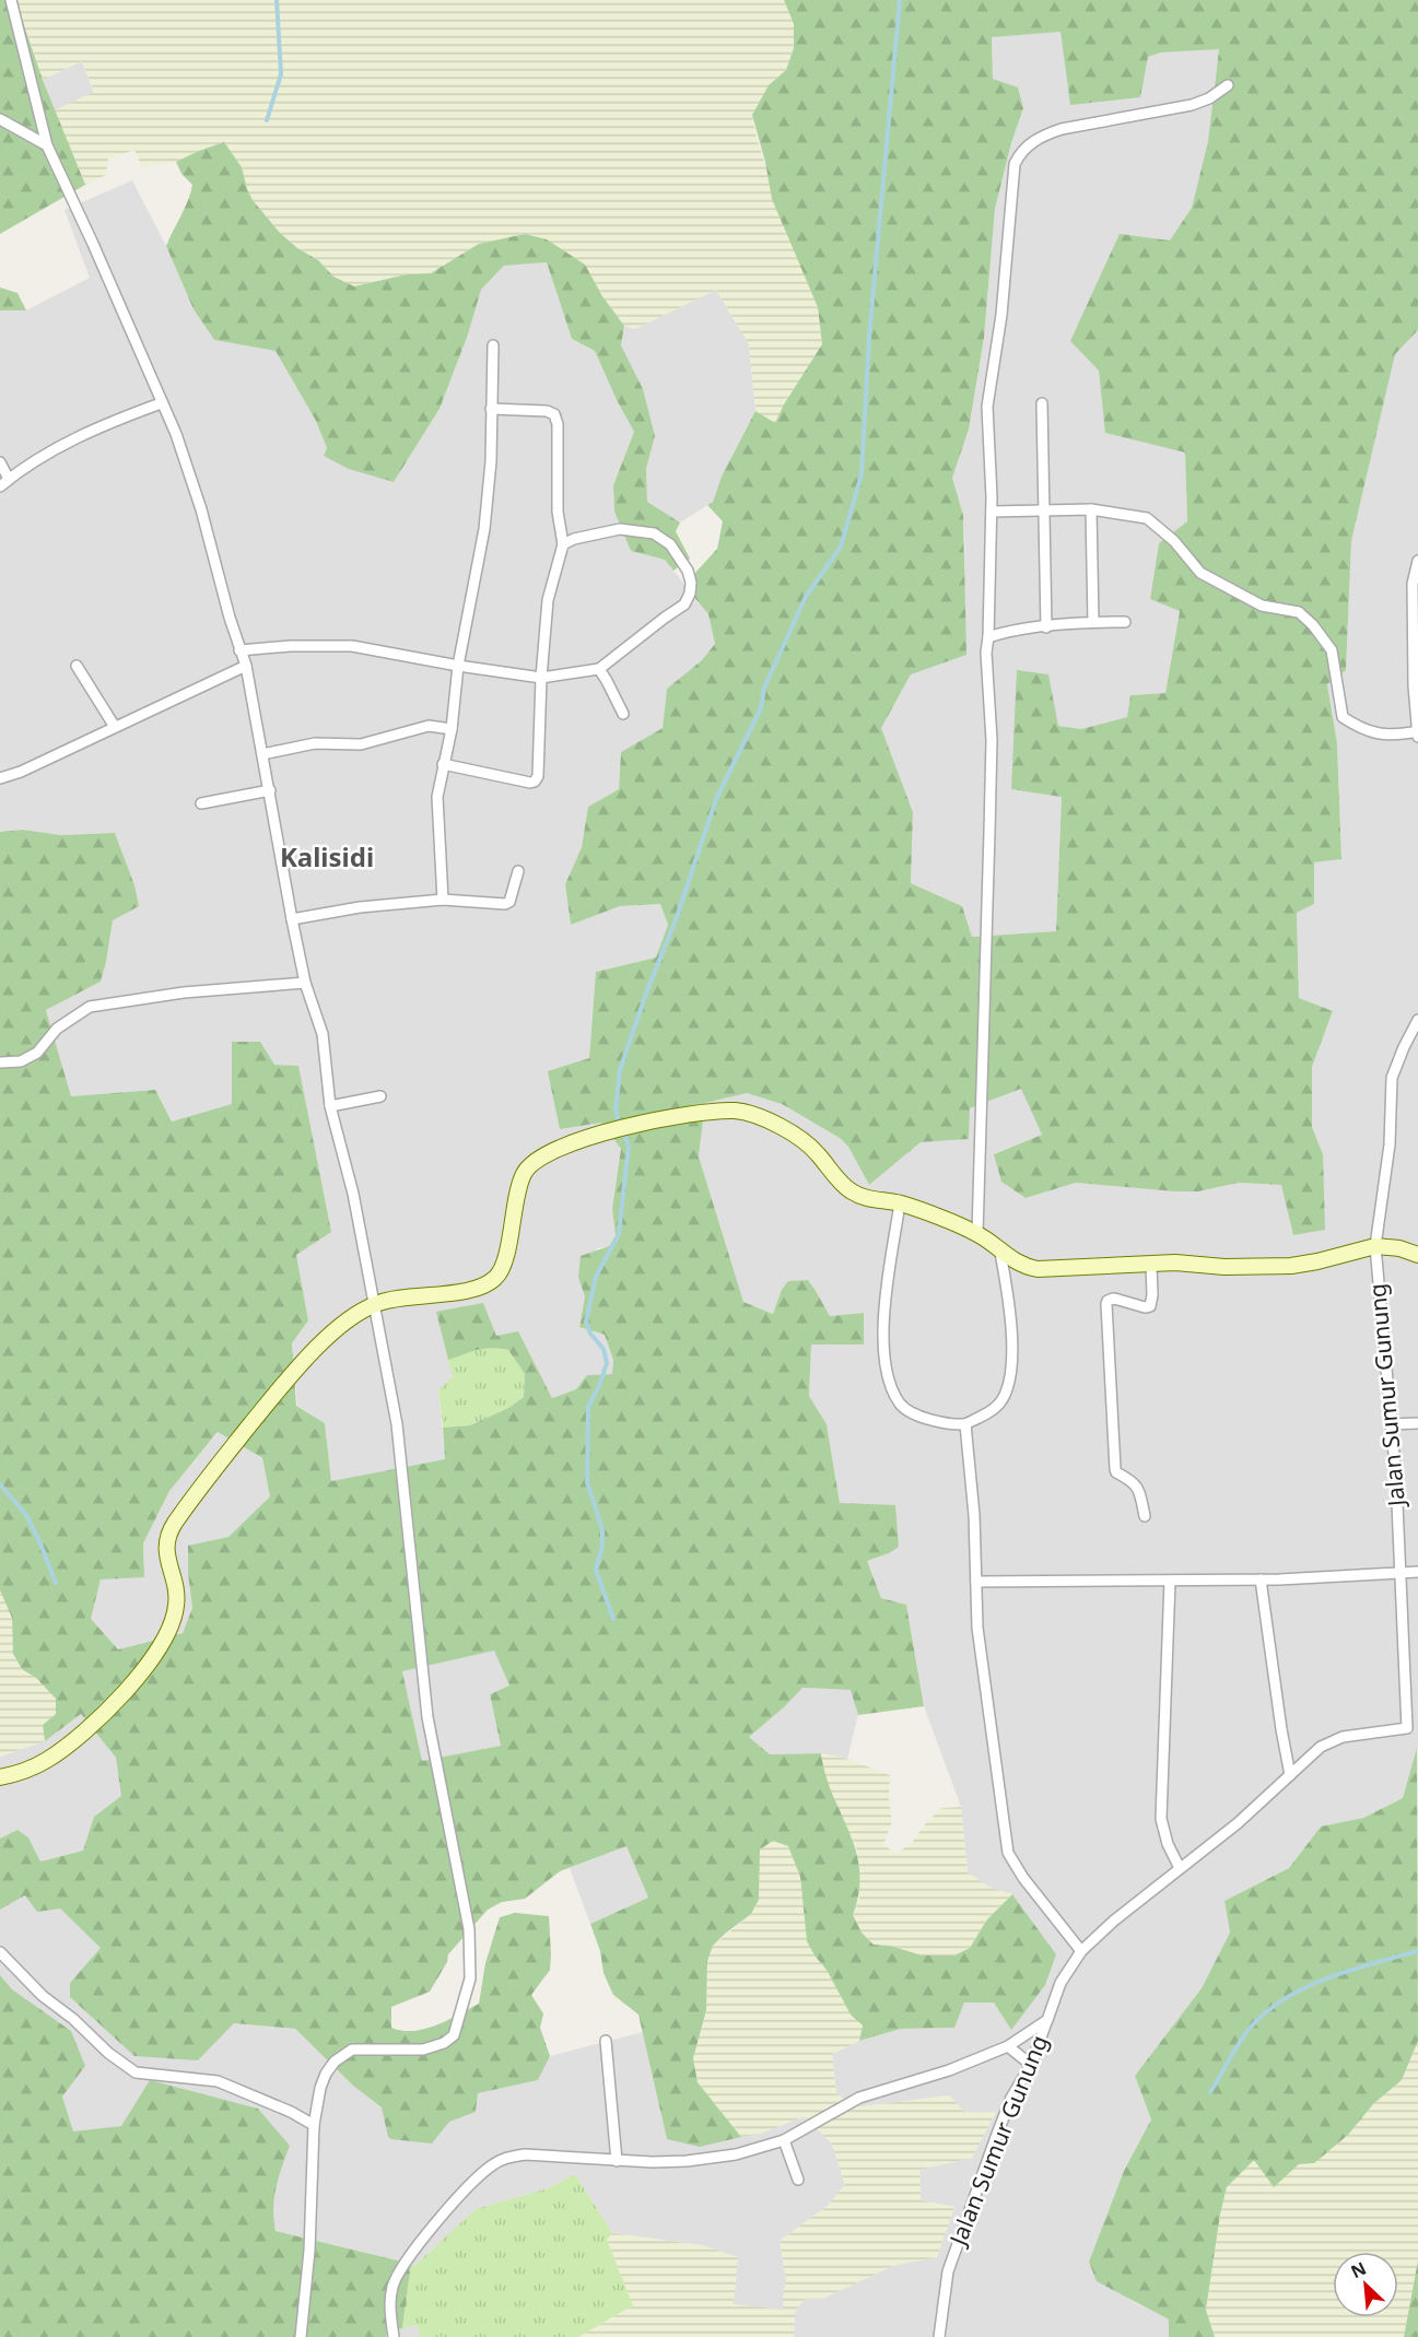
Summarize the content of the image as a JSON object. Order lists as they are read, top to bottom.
{
  "streets": {
    "street": ["Jalan Sumur Gunung"]
  },
  "districts": ["Kalisidi"],
  "north": "top left"
}
